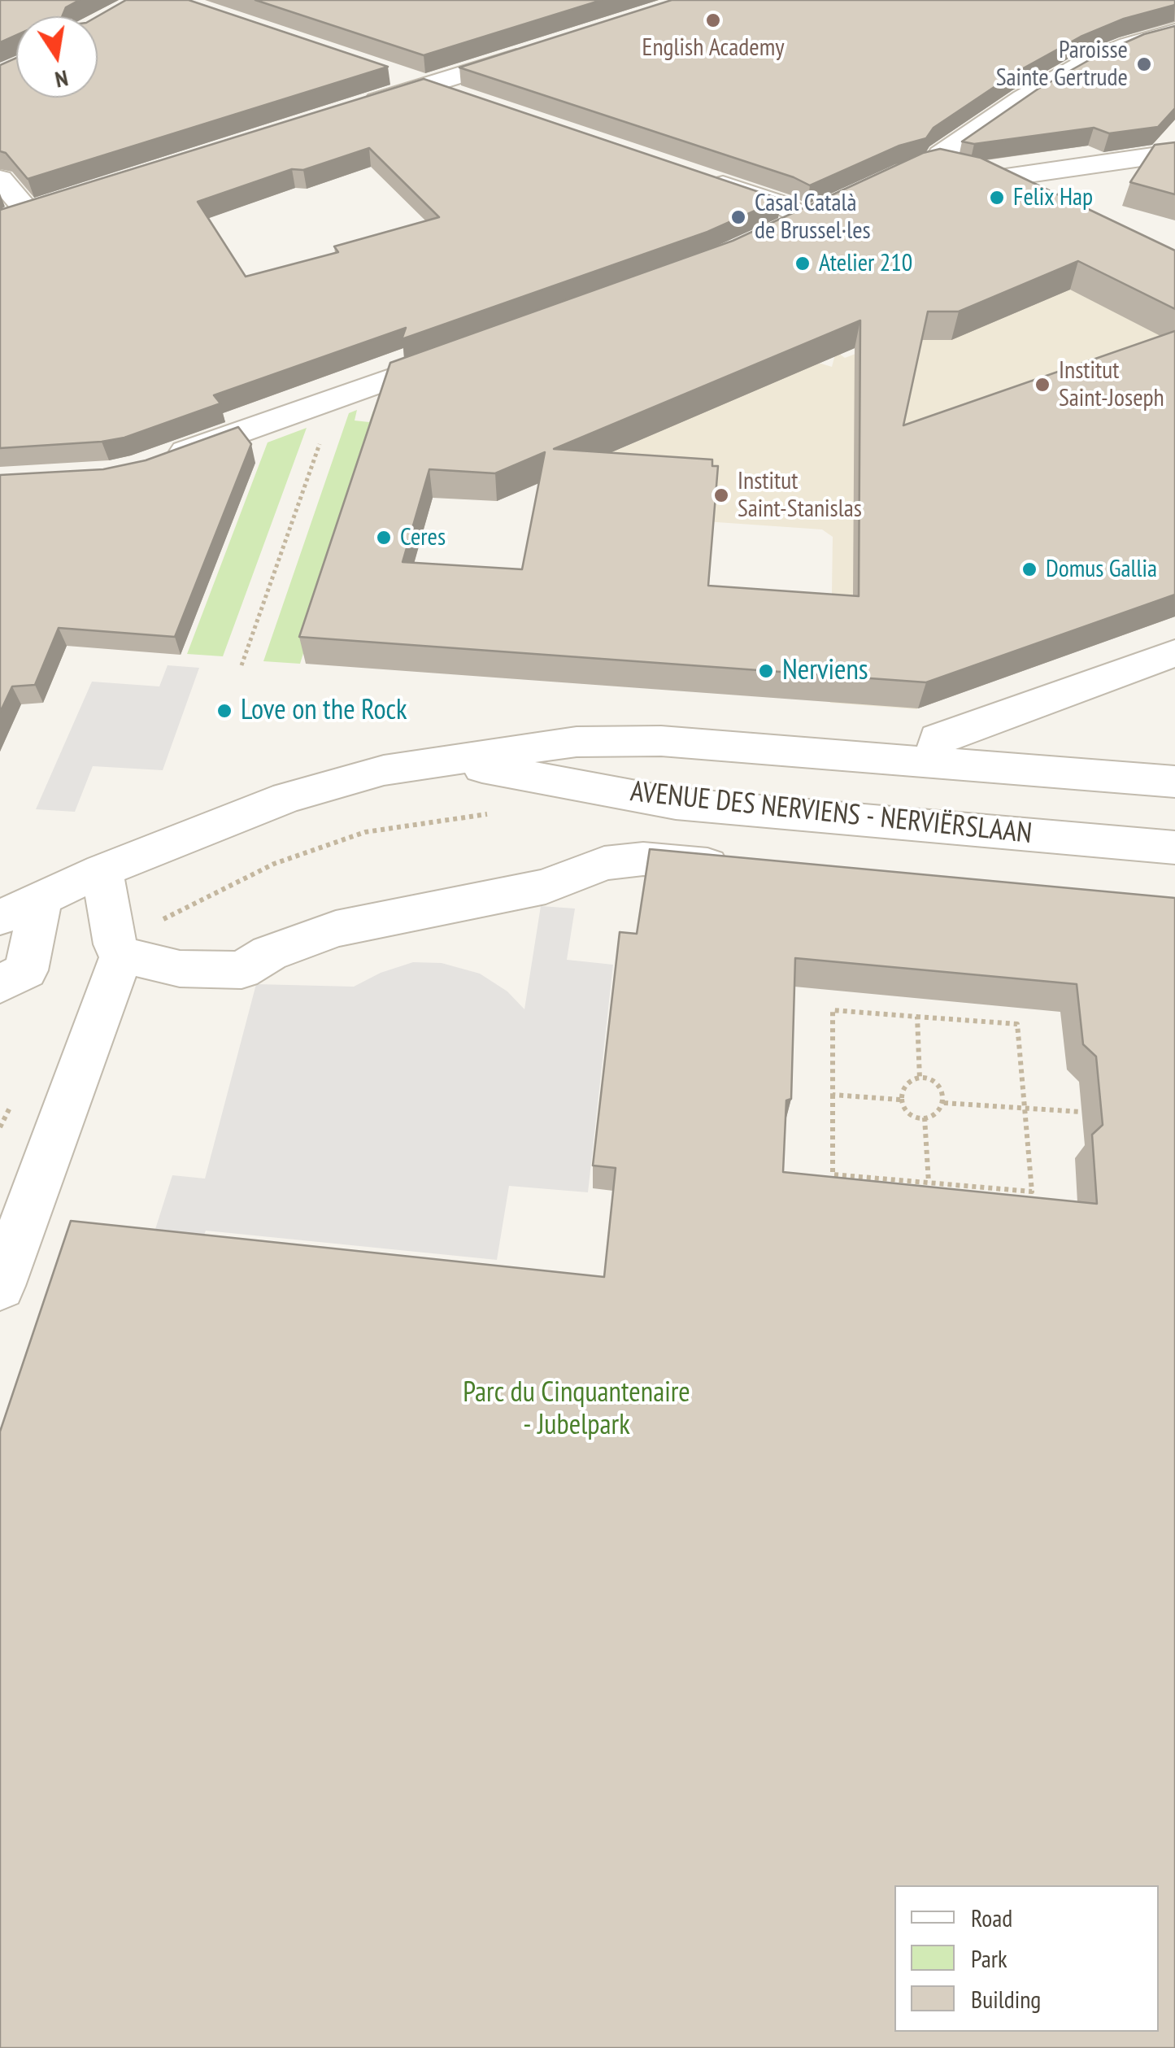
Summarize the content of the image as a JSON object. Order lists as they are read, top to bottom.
{
  "streets": {
    "street": ["AVENUE DES NERVIENS - NERVIËRSLAAN"]
  },
  "parks": ["Parc du Cinquantenaire - Jubelpark"],
  "places": [
    "English Academy",
    "Paroisse Sainte Gertrude",
    "Felix Hap",
    "Casal Català de Brussel·les",
    "Atelier 210",
    "Institut Saint-Joseph",
    "Institut Saint-Stanislas",
    "Ceres",
    "Domus Gallia",
    "Nerviens",
    "Love on the Rock"
  ],
  "legend": ["Road", "Park", "Building"],
  "north": "bottom"
}
